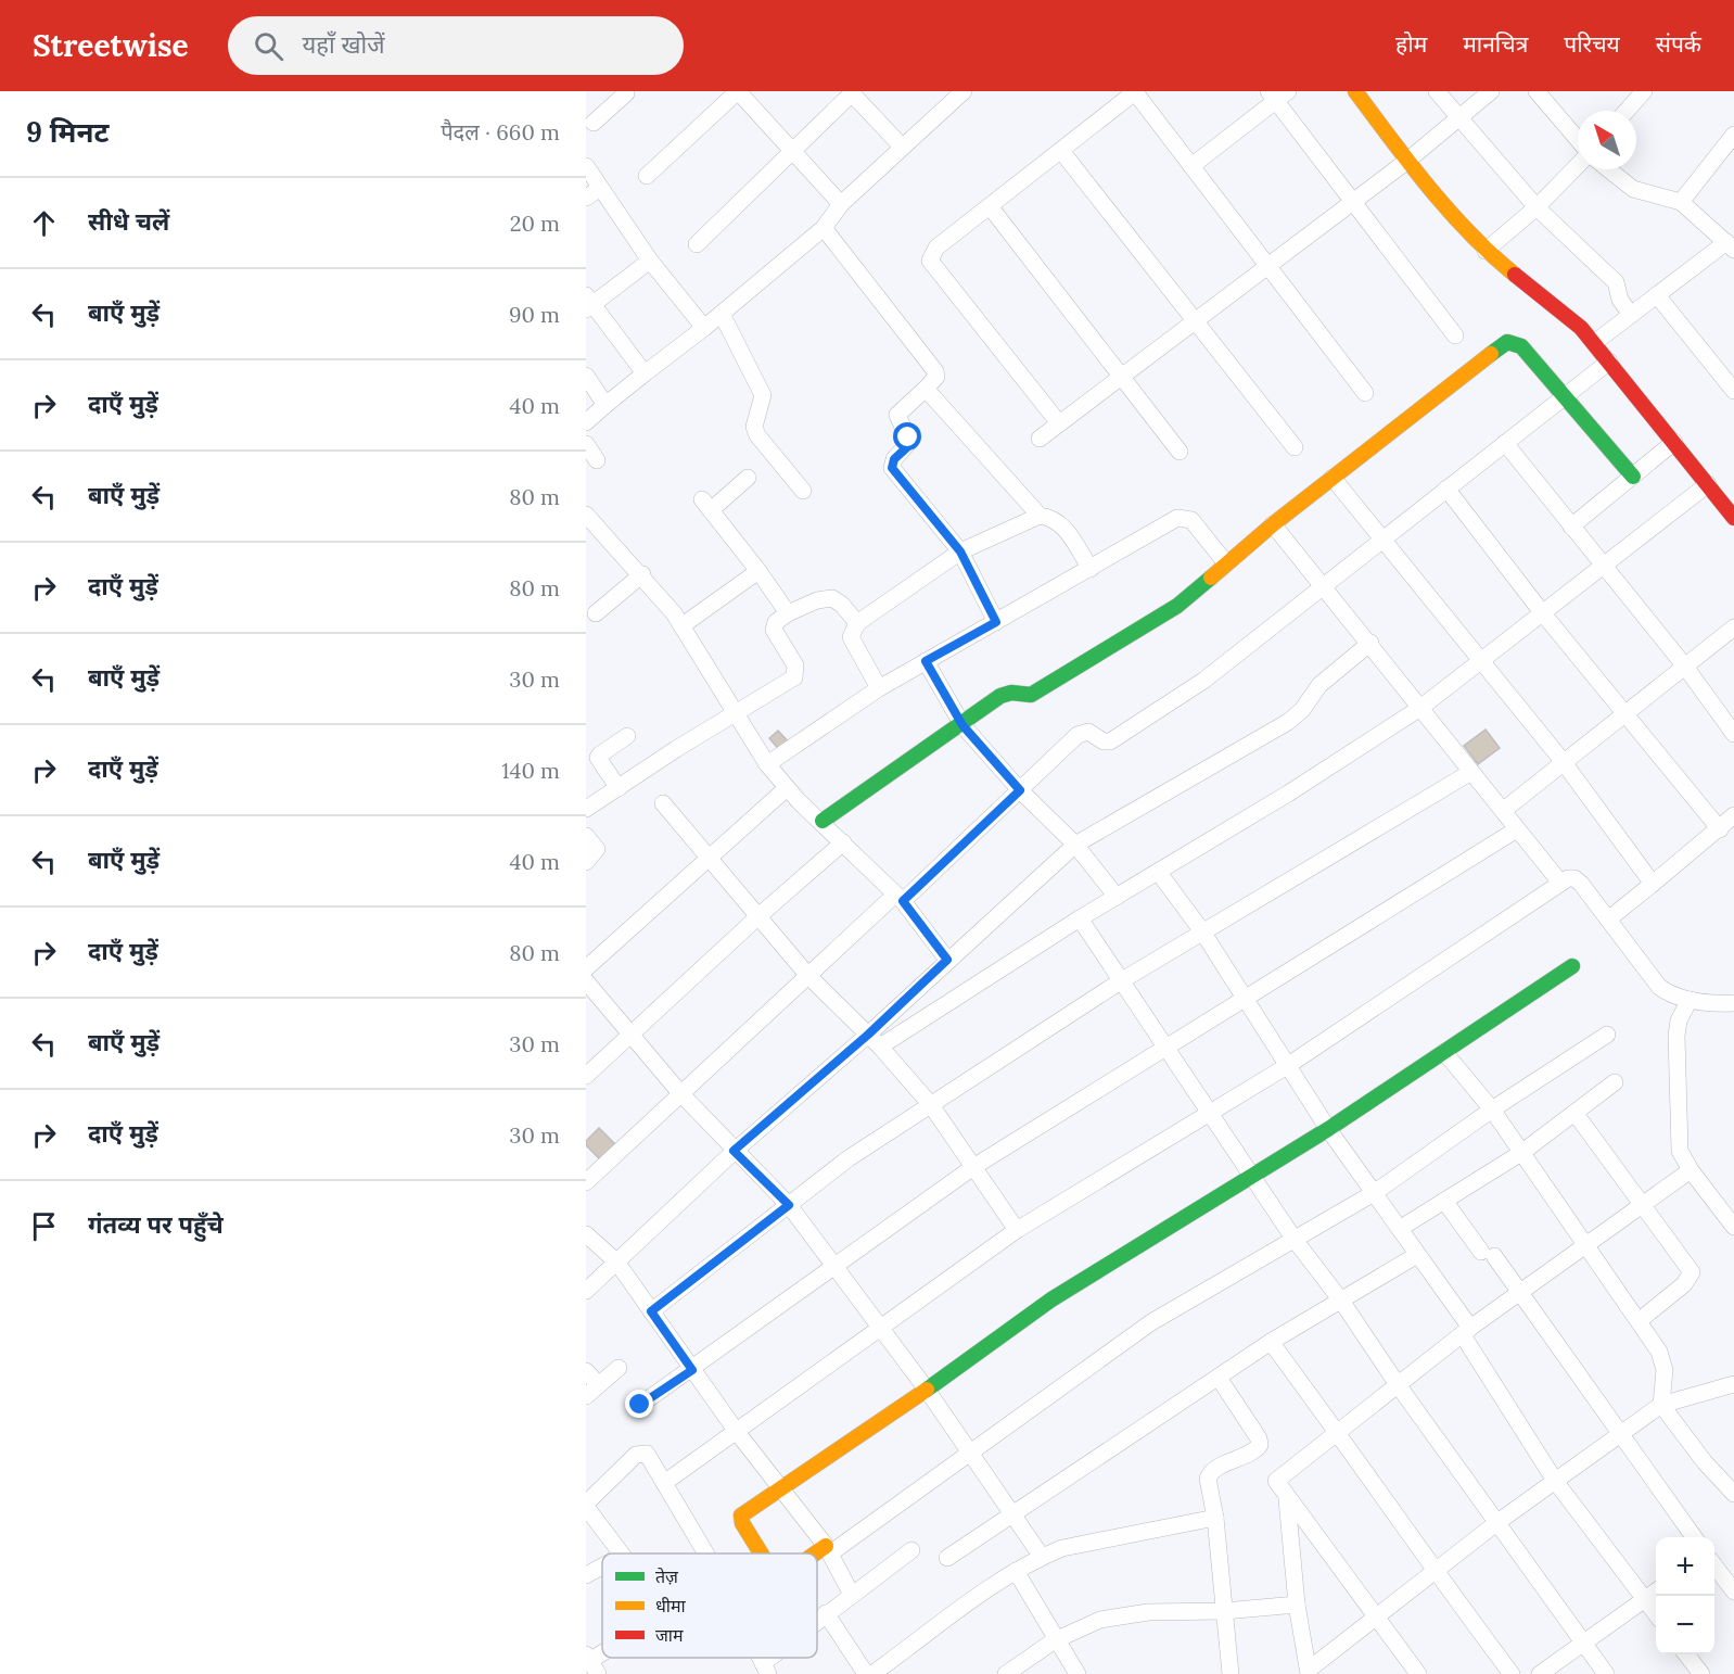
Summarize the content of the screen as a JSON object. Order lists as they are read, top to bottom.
{
  "legend": ["तेज़", "धीमा", "जाम"],
  "north": "top left",
  "page": {
    "header": "Streetwise",
    "search": "यहाँ खोजें",
    "nav": [
      "होम",
      "मानचित्र",
      "परिचय",
      "संपर्क"
    ],
    "heading": ["9 मिनट", "पैदल · 660 m"],
    "list": [
      ["सीधे चलें", "20 m"],
      ["बाएँ मुड़ें", "90 m"],
      ["दाएँ मुड़ें", "40 m"],
      ["बाएँ मुड़ें", "80 m"],
      ["दाएँ मुड़ें", "80 m"],
      ["बाएँ मुड़ें", "30 m"],
      ["दाएँ मुड़ें", "140 m"],
      ["बाएँ मुड़ें", "40 m"],
      ["दाएँ मुड़ें", "80 m"],
      ["बाएँ मुड़ें", "30 m"],
      ["दाएँ मुड़ें", "30 m"],
      "गंतव्य पर पहुँचे"
    ],
    "map_buttons": ["+", "−"]
  }
}
